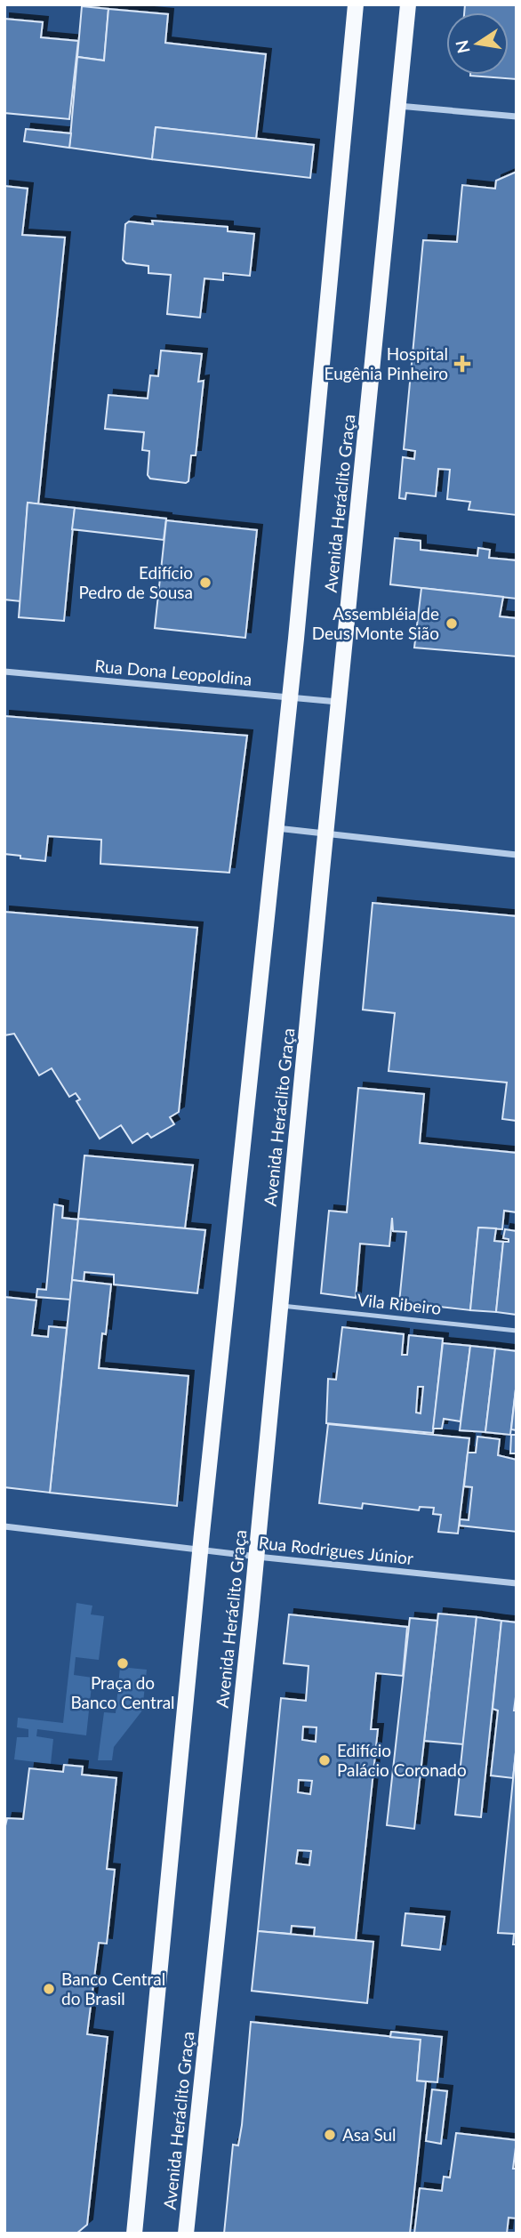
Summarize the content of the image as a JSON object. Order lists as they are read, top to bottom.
{
  "streets": {
    "main road": ["Avenida Heráclito Graça"],
    "street": ["Rua Dona Leopoldina", "Rua Rodrigues Júnior"],
    "lane": ["Vila Ribeiro"]
  },
  "crossings": [
    ["Avenida Heráclito Graça", "Rua Dona Leopoldina"],
    ["Avenida Heráclito Graça", "Vila Ribeiro"],
    ["Avenida Heráclito Graça", "Rua Rodrigues Júnior"]
  ],
  "places": {
    "health": ["Hospital Eugênia Pinheiro"],
    "other": [
      "Edifício Pedro de Sousa",
      "Assembléia de Deus Monte Sião",
      "Praça do Banco Central",
      "Edifício Palácio Coronado",
      "Banco Central do Brasil",
      "Asa Sul"
    ]
  },
  "north": "left"
}
